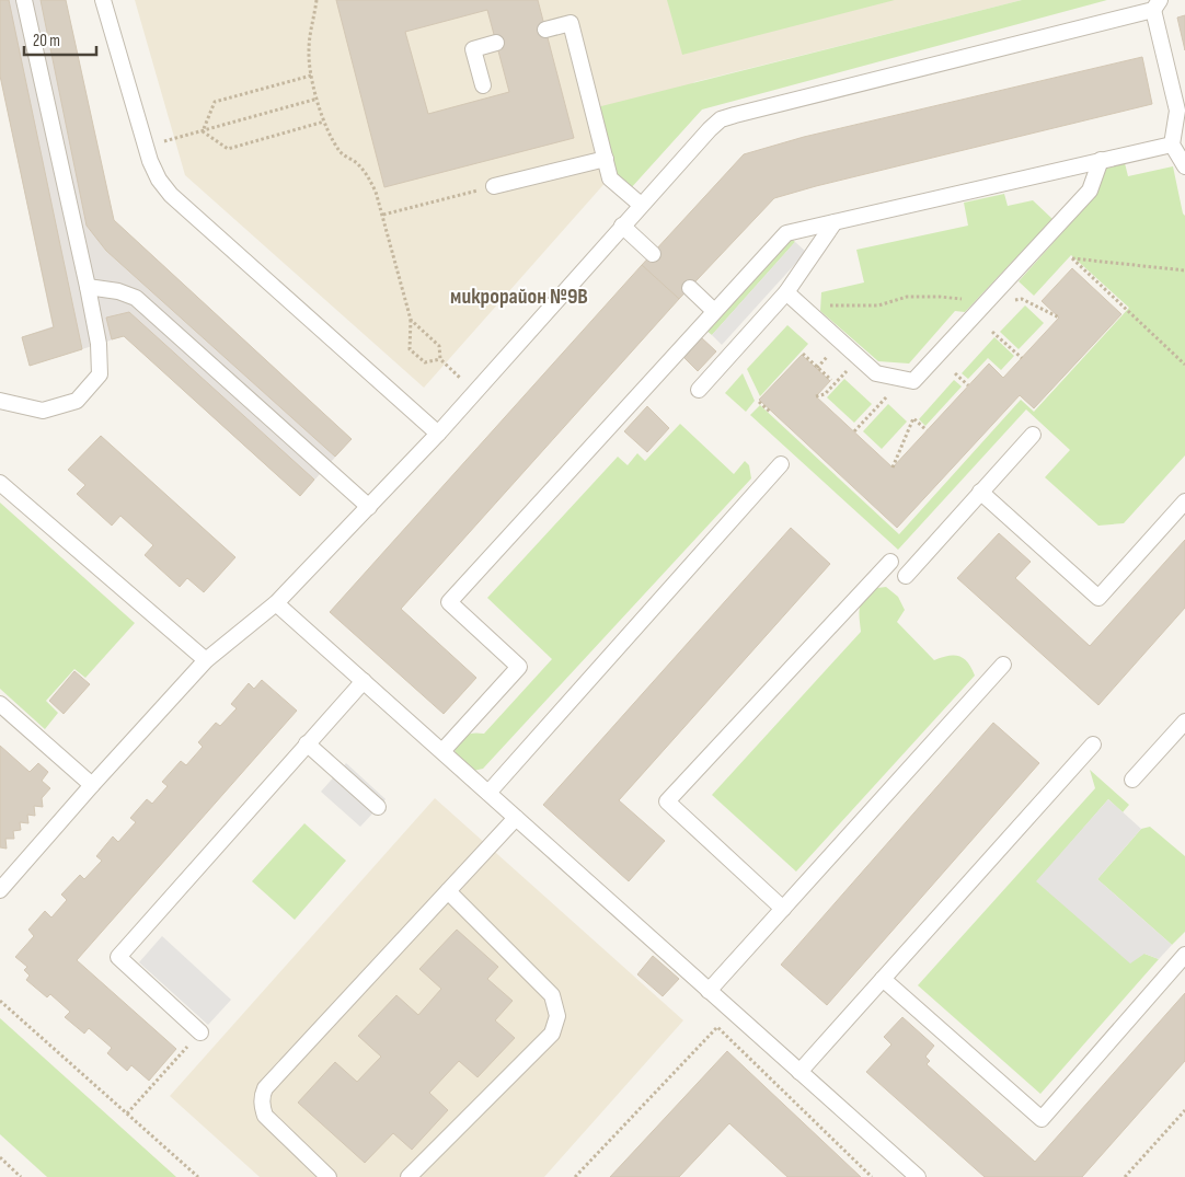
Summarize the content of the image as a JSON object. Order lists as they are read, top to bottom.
{
  "districts": ["микрорайон №9В"],
  "scale_bar": "20 m"
}
